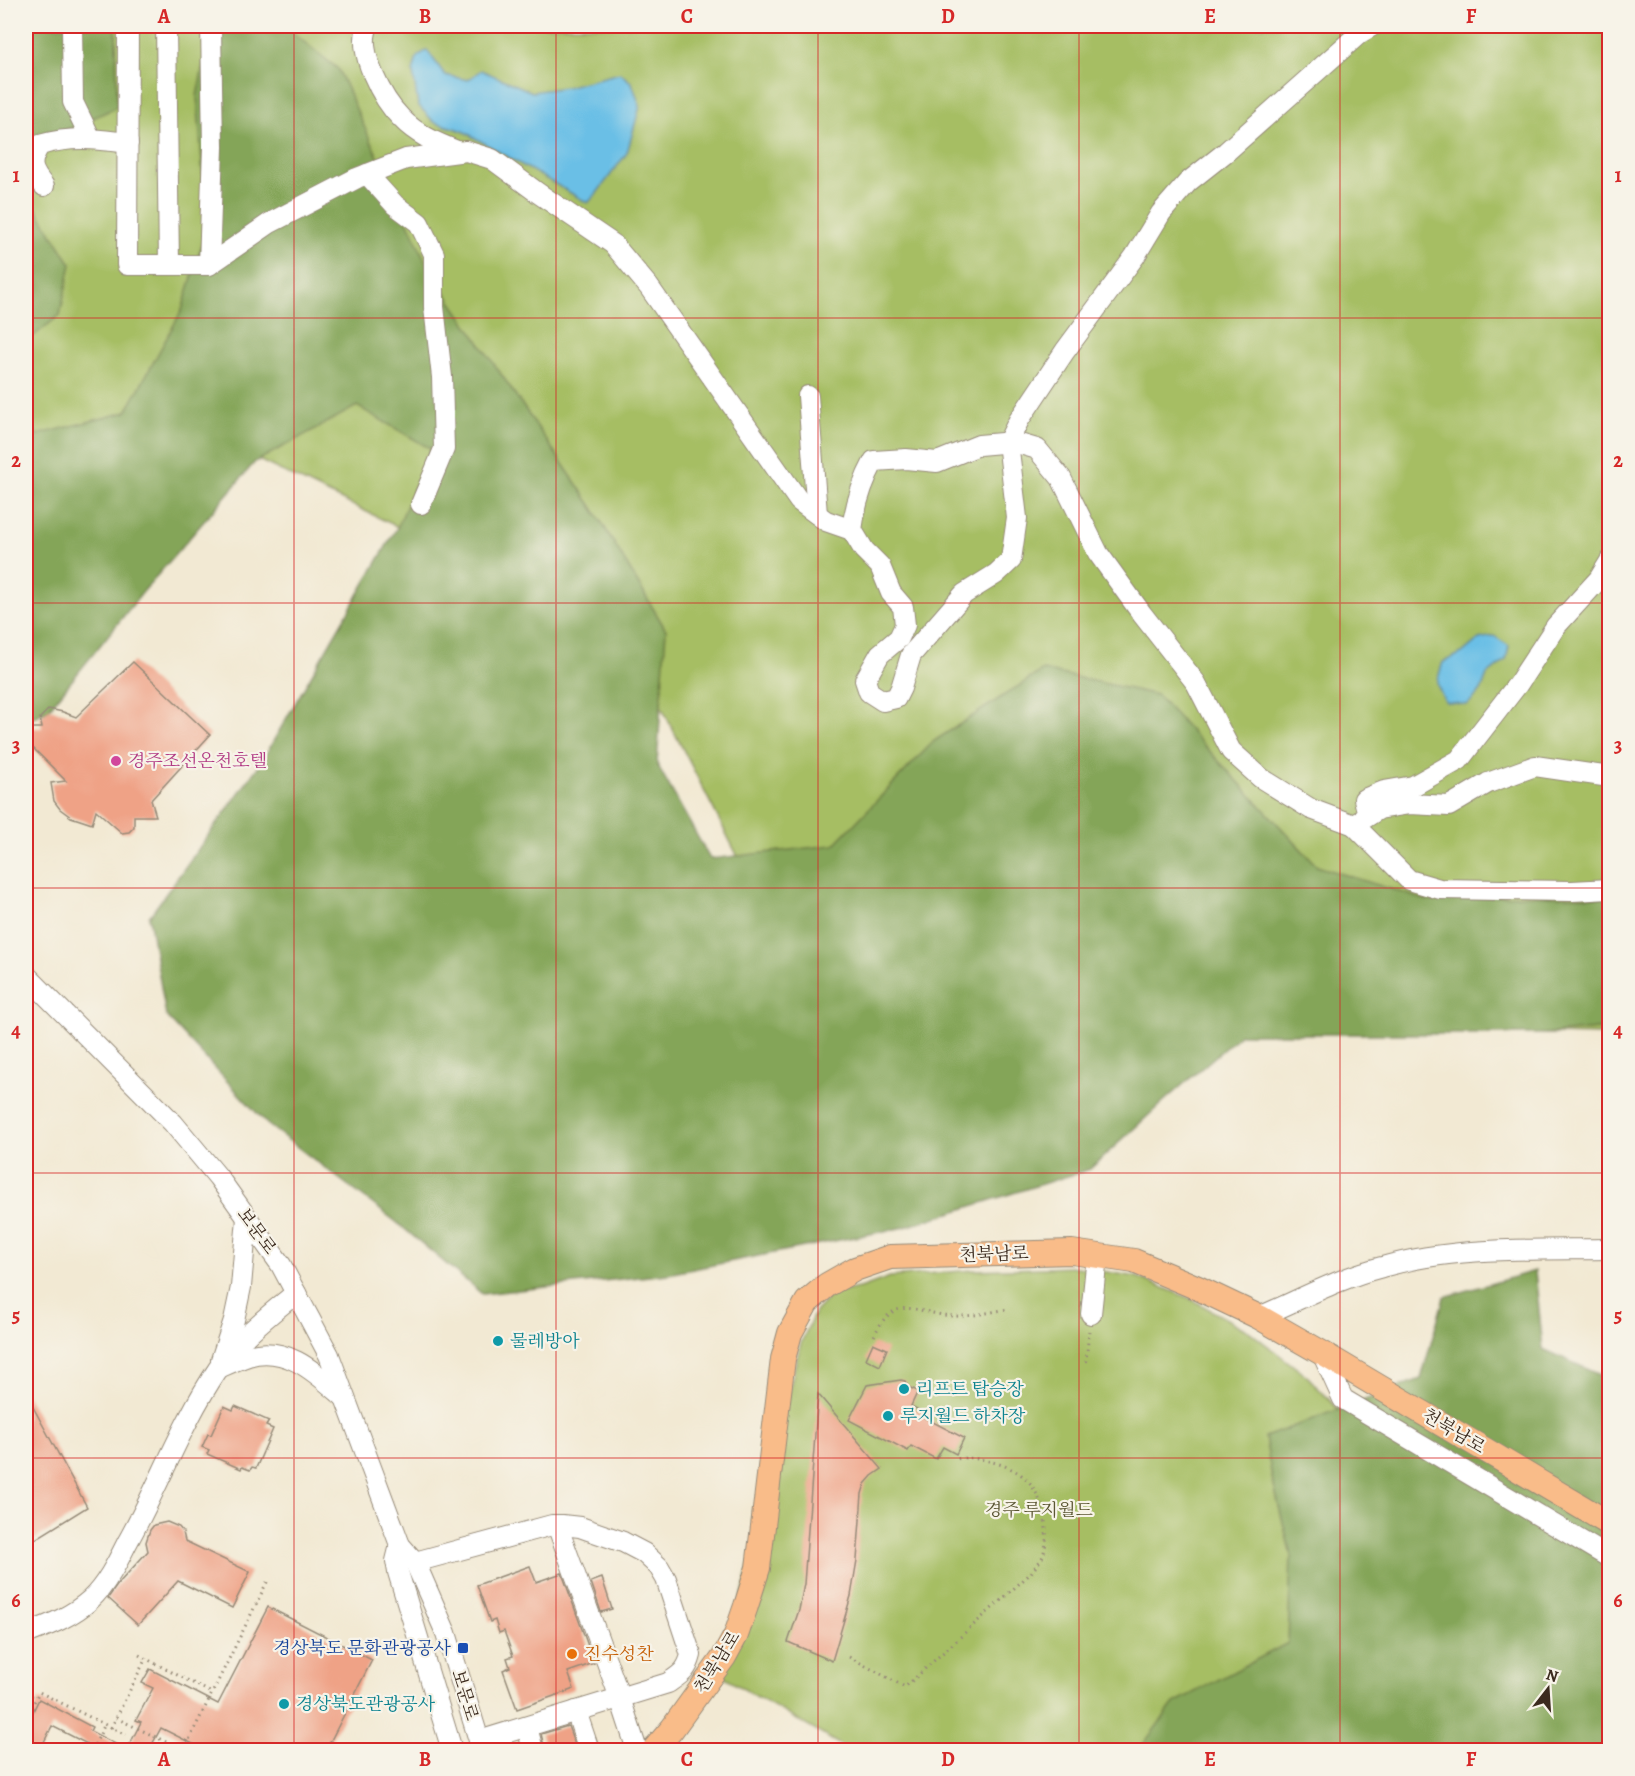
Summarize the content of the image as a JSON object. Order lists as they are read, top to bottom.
{
  "streets": {
    "main road": ["천북남로"],
    "street": ["보문로"]
  },
  "parks": ["경주 루지월드"],
  "places": {
    "other": [
      "경주조선온천호텔",
      "물레방아",
      "리프트 탑승장",
      "루지월드 하차장",
      "진수성찬",
      "경상북도관광공사"
    ],
    "transit": ["경상북도 문화관광공사"]
  },
  "north": "top",
  "grid": {
    "columns": [
      "A",
      "B",
      "C",
      "D",
      "E",
      "F"
    ],
    "rows": [
      "1",
      "2",
      "3",
      "4",
      "5",
      "6"
    ]
  }
}
